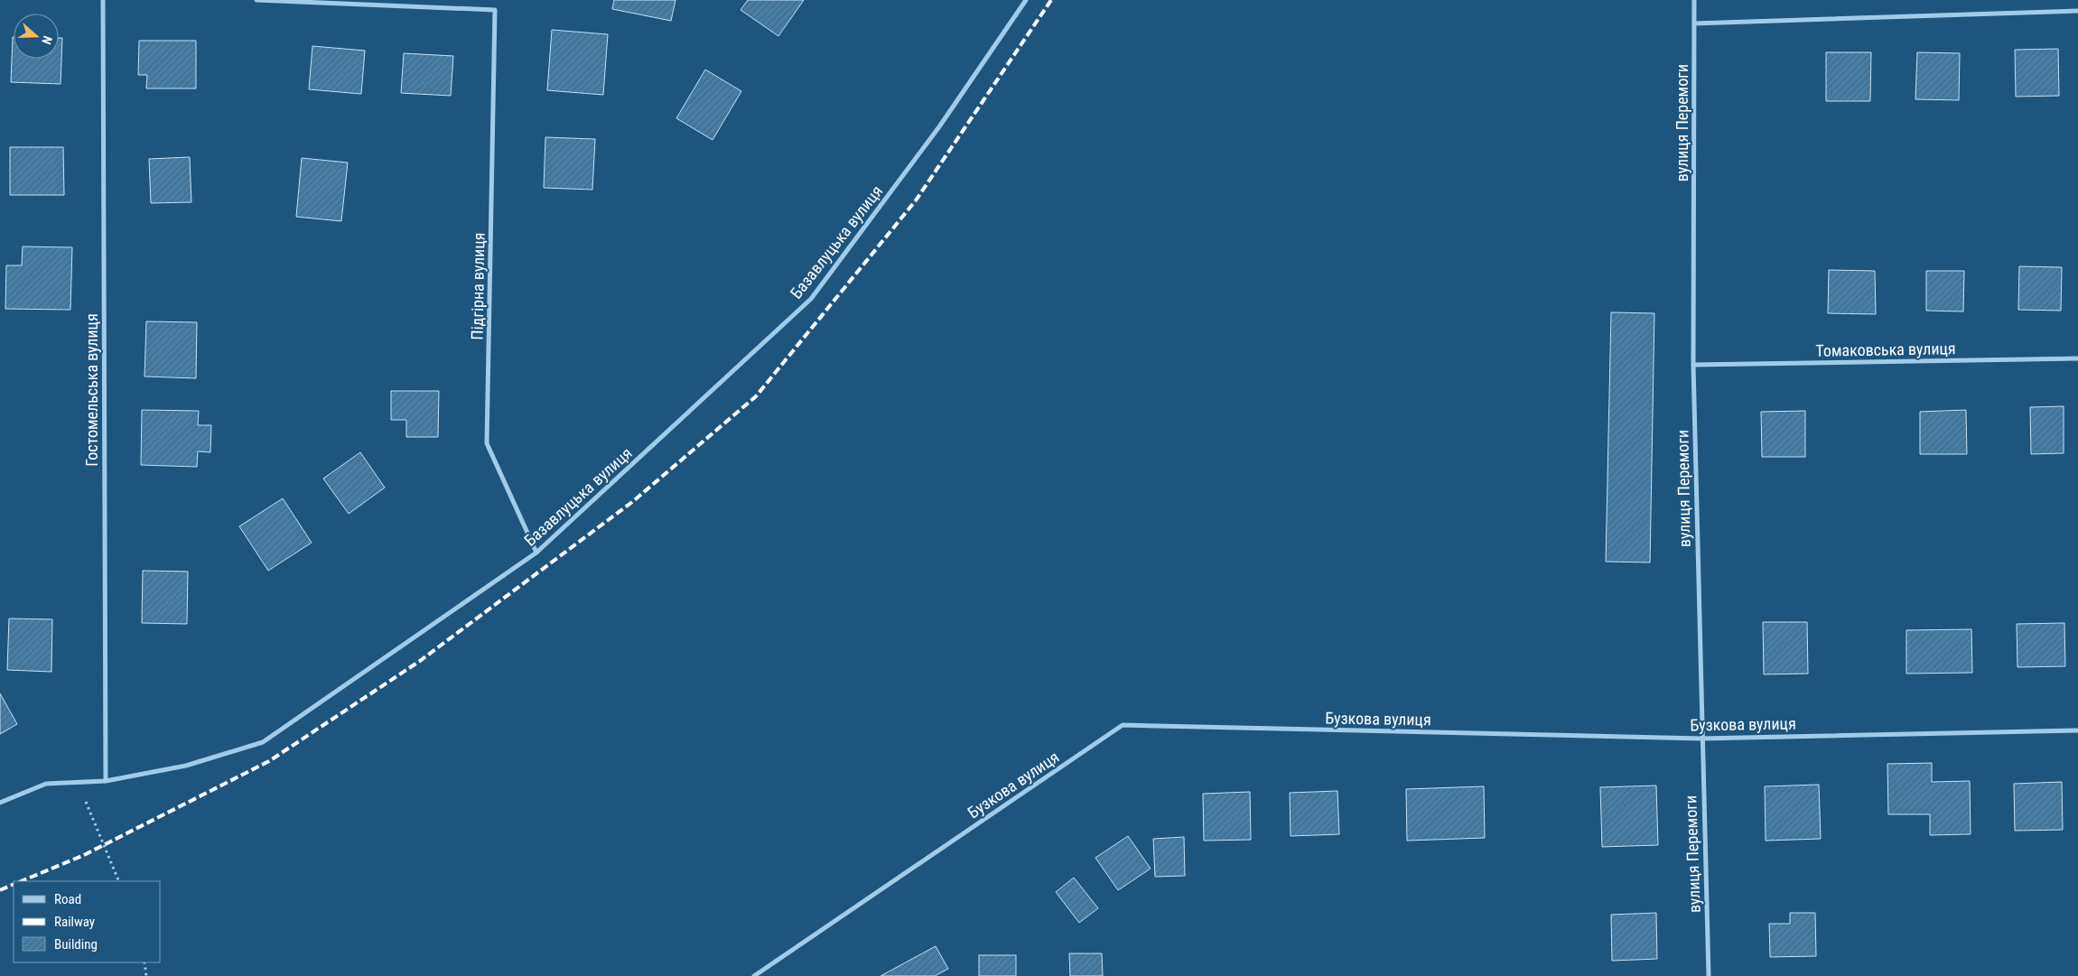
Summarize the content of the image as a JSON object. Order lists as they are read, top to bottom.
{
  "streets": {
    "street": [
      "вулиця Перемоги",
      "Базавлуцька вулиця",
      "Підгірна вулиця",
      "Томаковська вулиця",
      "Гостомельська вулиця",
      "Бузкова вулиця"
    ]
  },
  "crossings": [
    ["вулиця Перемоги", "Томаковська вулиця"],
    ["вулиця Перемоги", "Бузкова вулиця"],
    ["Базавлуцька вулиця", "Підгірна вулиця"],
    ["Базавлуцька вулиця", "Гостомельська вулиця"]
  ],
  "legend": ["Road", "Railway", "Building"],
  "north": "right"
}
